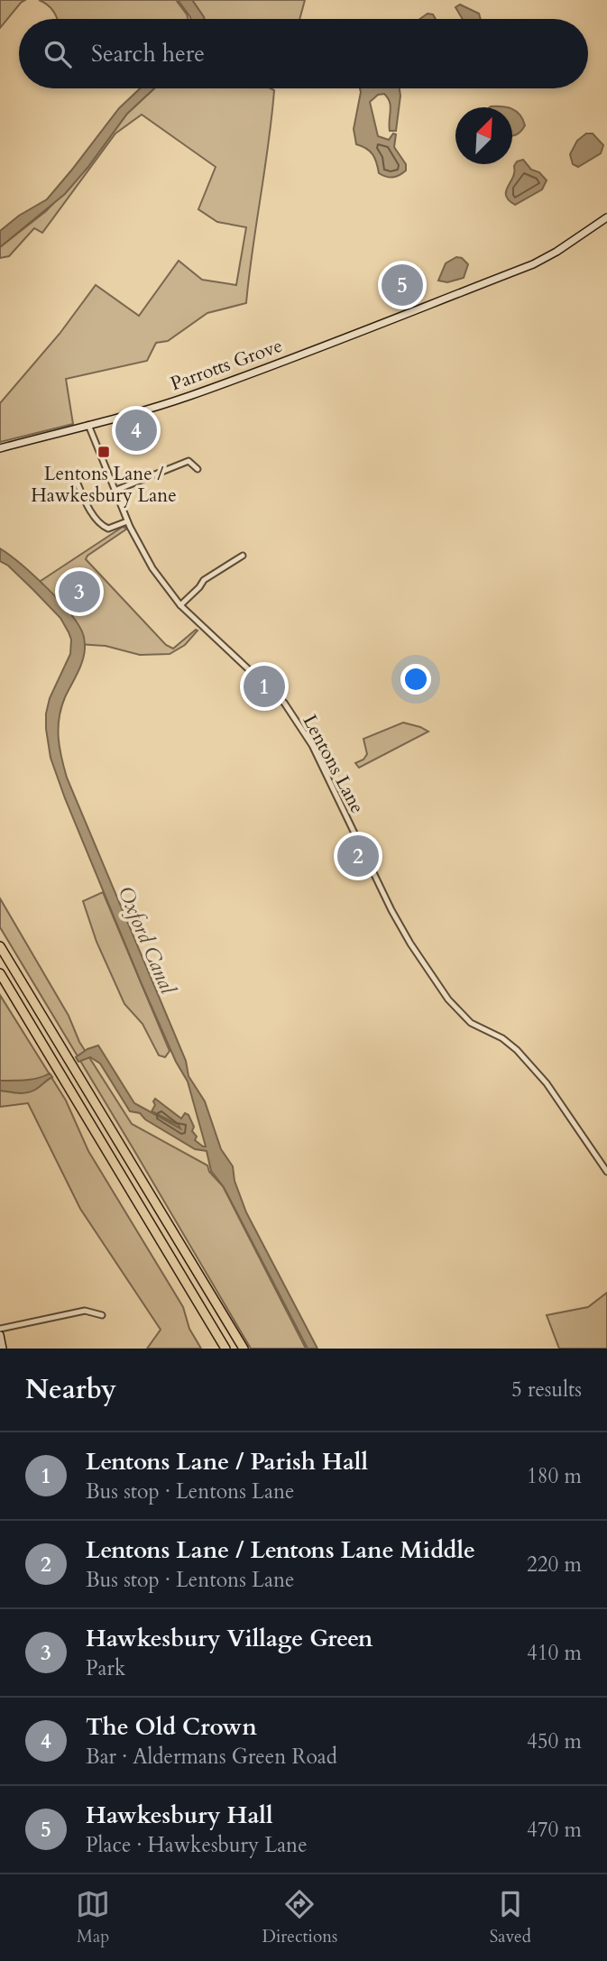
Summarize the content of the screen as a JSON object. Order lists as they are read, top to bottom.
{
  "streets": {
    "main road": ["Parrotts Grove"],
    "street": ["Lentons Lane"]
  },
  "crossings": [
    ["Parrotts Grove", "Lentons Lane"]
  ],
  "water": ["Oxford Canal"],
  "places": {
    "transit": ["Lentons Lane / Hawkesbury Lane"]
  },
  "north": "top right",
  "page": {
    "search": "Search here",
    "pins": [
      "5",
      "4",
      "3",
      "1",
      "2"
    ],
    "heading": ["Nearby", "5 results"],
    "list": [
      {
        "mark": "1",
        "name": "Lentons Lane / Parish Hall",
        "note": "Bus stop · Lentons Lane",
        "value": "180 m"
      },
      {
        "mark": "2",
        "name": "Lentons Lane / Lentons Lane Middle",
        "note": "Bus stop · Lentons Lane",
        "value": "220 m"
      },
      {
        "mark": "3",
        "name": "Hawkesbury Village Green",
        "note": "Park",
        "value": "410 m"
      },
      {
        "mark": "4",
        "name": "The Old Crown",
        "note": "Bar · Aldermans Green Road",
        "value": "450 m"
      },
      {
        "mark": "5",
        "name": "Hawkesbury Hall",
        "note": "Place · Hawkesbury Lane",
        "value": "470 m"
      }
    ],
    "nav": ["Map", "Directions", "Saved"]
  }
}
